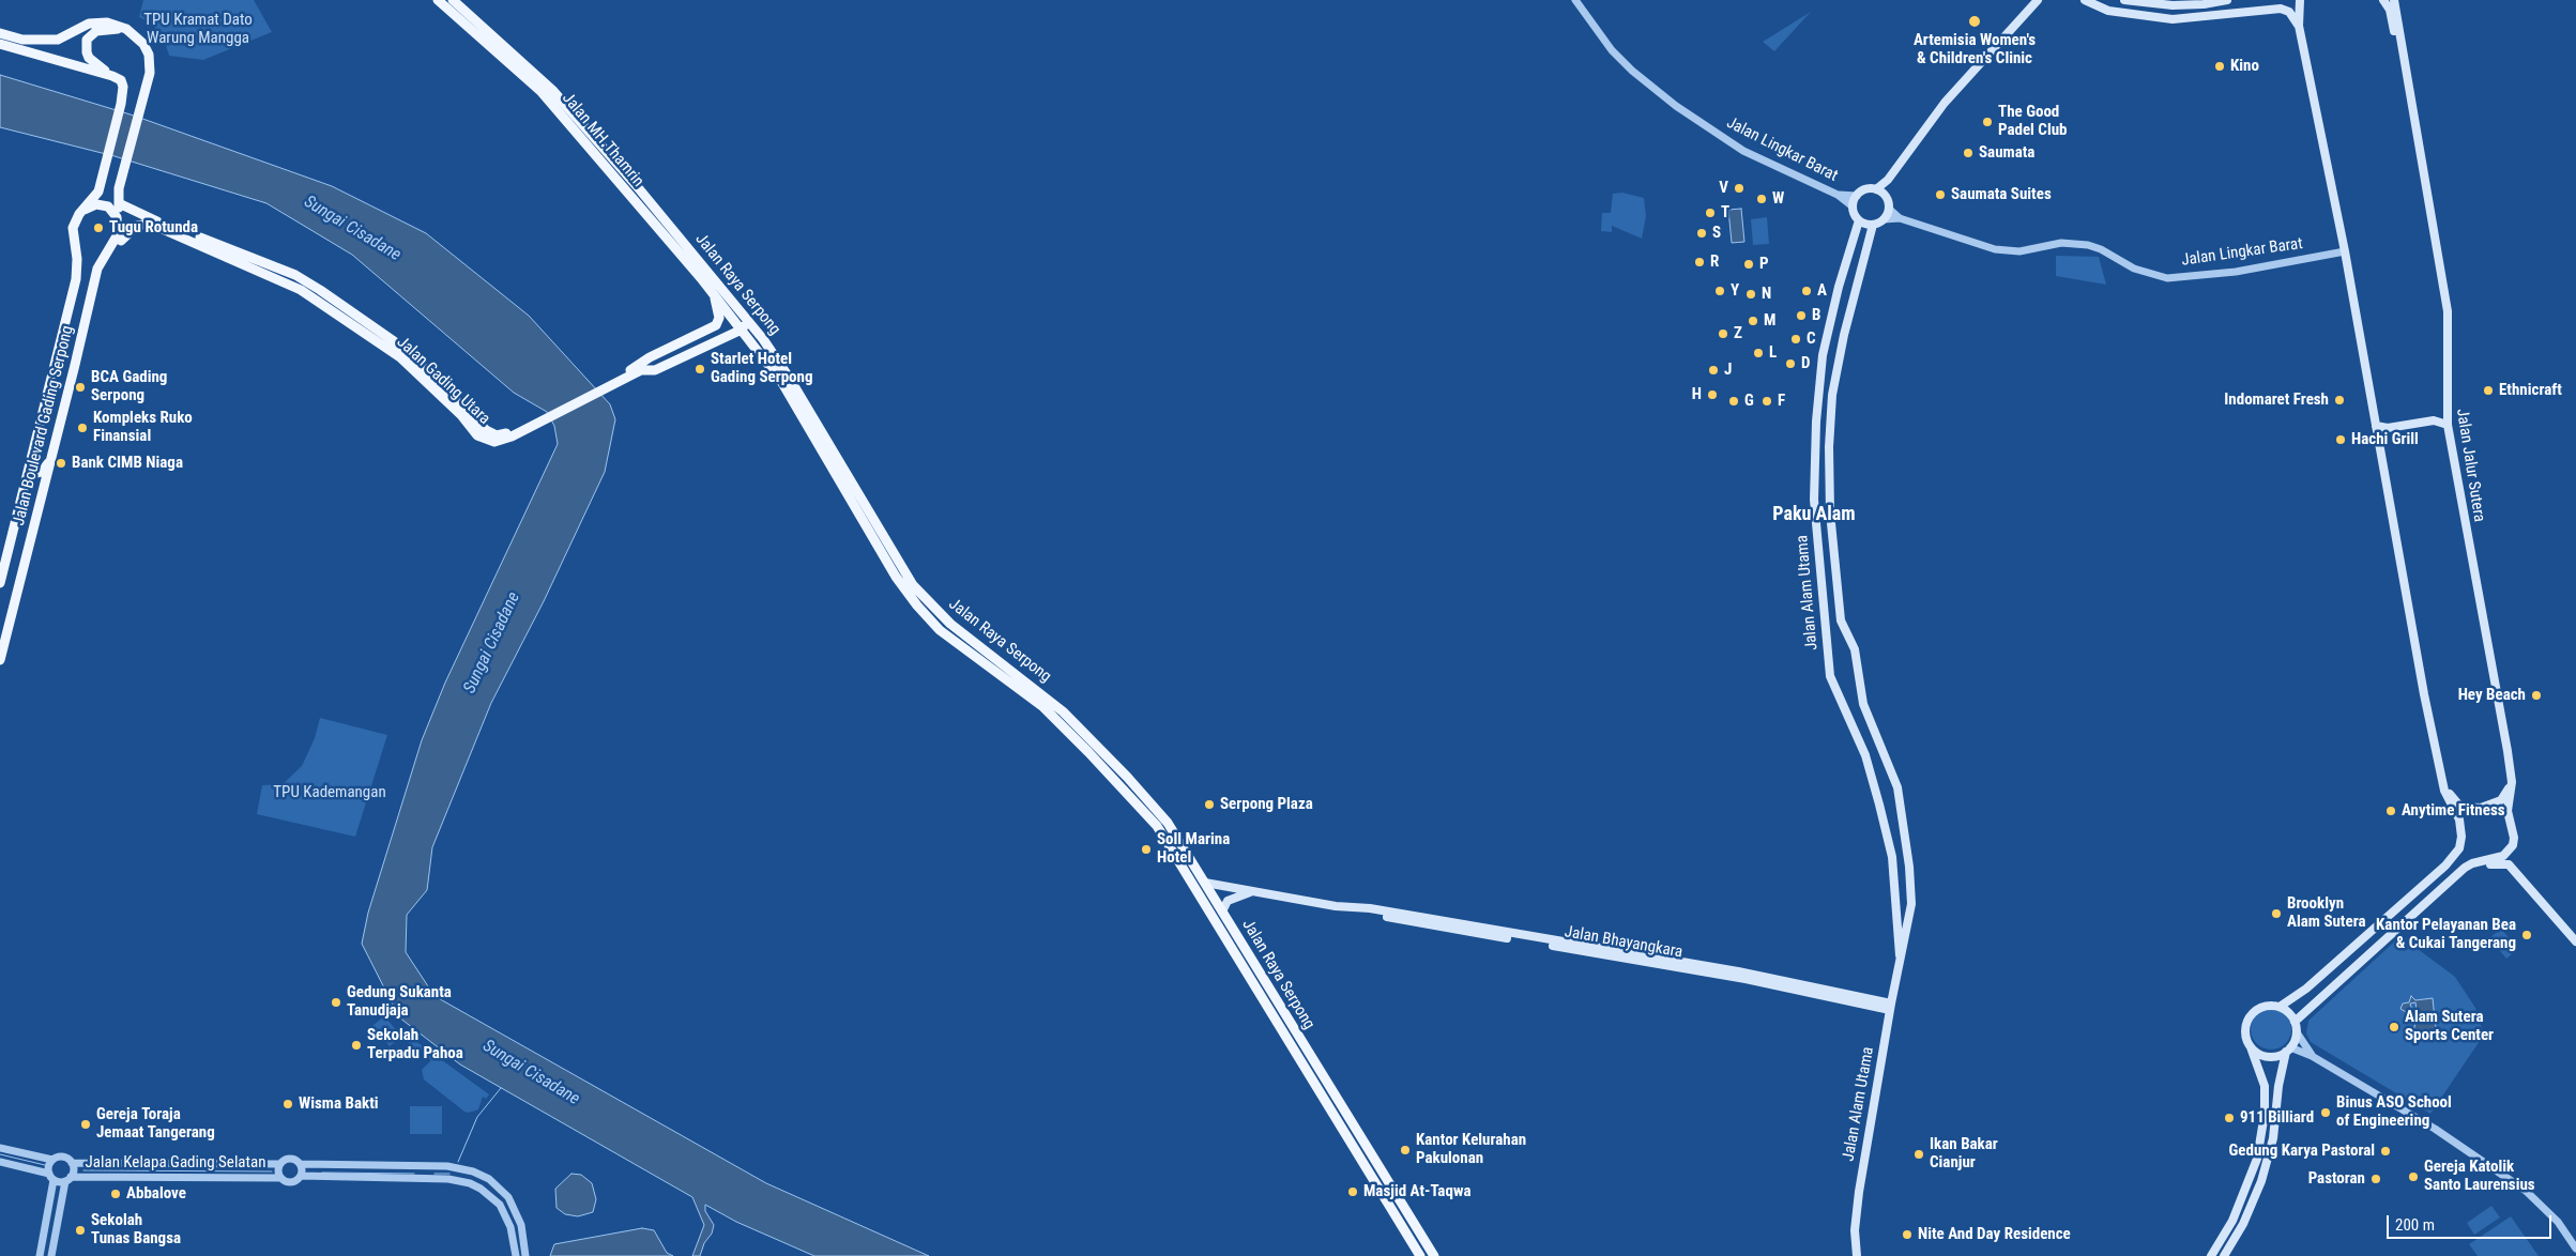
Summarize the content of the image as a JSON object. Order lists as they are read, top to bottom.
{
  "streets": {
    "main road": [
      "Jalan MH.Thamrin",
      "Jalan Raya Serpong",
      "Jalan Gading Utara",
      "Jalan Boulevard Gading Serpong",
      "Jalan Jalur Sutera",
      "Jalan Alam Utama",
      "Jalan Bhayangkara"
    ],
    "street": ["Jalan Lingkar Barat", "Jalan Kelapa Gading Selatan"]
  },
  "crossings": [
    ["Jalan MH.Thamrin", "Jalan Raya Serpong"],
    ["Jalan MH.Thamrin", "Jalan Gading Utara"],
    ["Jalan Lingkar Barat", "Jalan Alam Utama"],
    ["Jalan Raya Serpong", "Jalan Gading Utara"],
    ["Jalan Raya Serpong", "Jalan Bhayangkara"],
    ["Jalan Gading Utara", "Jalan Boulevard Gading Serpong"],
    ["Jalan Alam Utama", "Jalan Bhayangkara"]
  ],
  "districts": ["Paku Alam"],
  "water": ["Sungai Cisadane"],
  "parks": ["TPU Kramat Dato Warung Mangga", "TPU Kademangan"],
  "places": [
    "Artemisia Women's & Children's Clinic",
    "Kino",
    "The Good Padel Club",
    "Saumata",
    "V",
    "Saumata Suites",
    "W",
    "T",
    "Tugu Rotunda",
    "S",
    "R",
    "P",
    "Y",
    "A",
    "N",
    "B",
    "M",
    "Z",
    "C",
    "L",
    "D",
    "Starlet Hotel Gading Serpong",
    "J",
    "BCA Gading Serpong",
    "Ethnicraft",
    "H",
    "Indomaret Fresh",
    "G",
    "F",
    "Kompleks Ruko Finansial",
    "Hachi Grill",
    "Bank CIMB Niaga",
    "Hey Beach",
    "Serpong Plaza",
    "Anytime Fitness",
    "Soll Marina Hotel",
    "Brooklyn Alam Sutera",
    "Kantor Pelayanan Bea & Cukai Tangerang",
    "Gedung Sukanta Tanudjaja",
    "Alam Sutera Sports Center",
    "Sekolah Terpadu Pahoa",
    "Wisma Bakti",
    "Binus ASO School of Engineering",
    "911 Billiard",
    "Gereja Toraja Jemaat Tangerang",
    "Kantor Kelurahan Pakulonan",
    "Gedung Karya Pastoral",
    "Ikan Bakar Cianjur",
    "Gereja Katolik Santo Laurensius",
    "Pastoran",
    "Masjid At-Taqwa",
    "Abbalove",
    "Sekolah Tunas Bangsa",
    "Nite And Day Residence"
  ],
  "scale_bar": "200 m"
}
